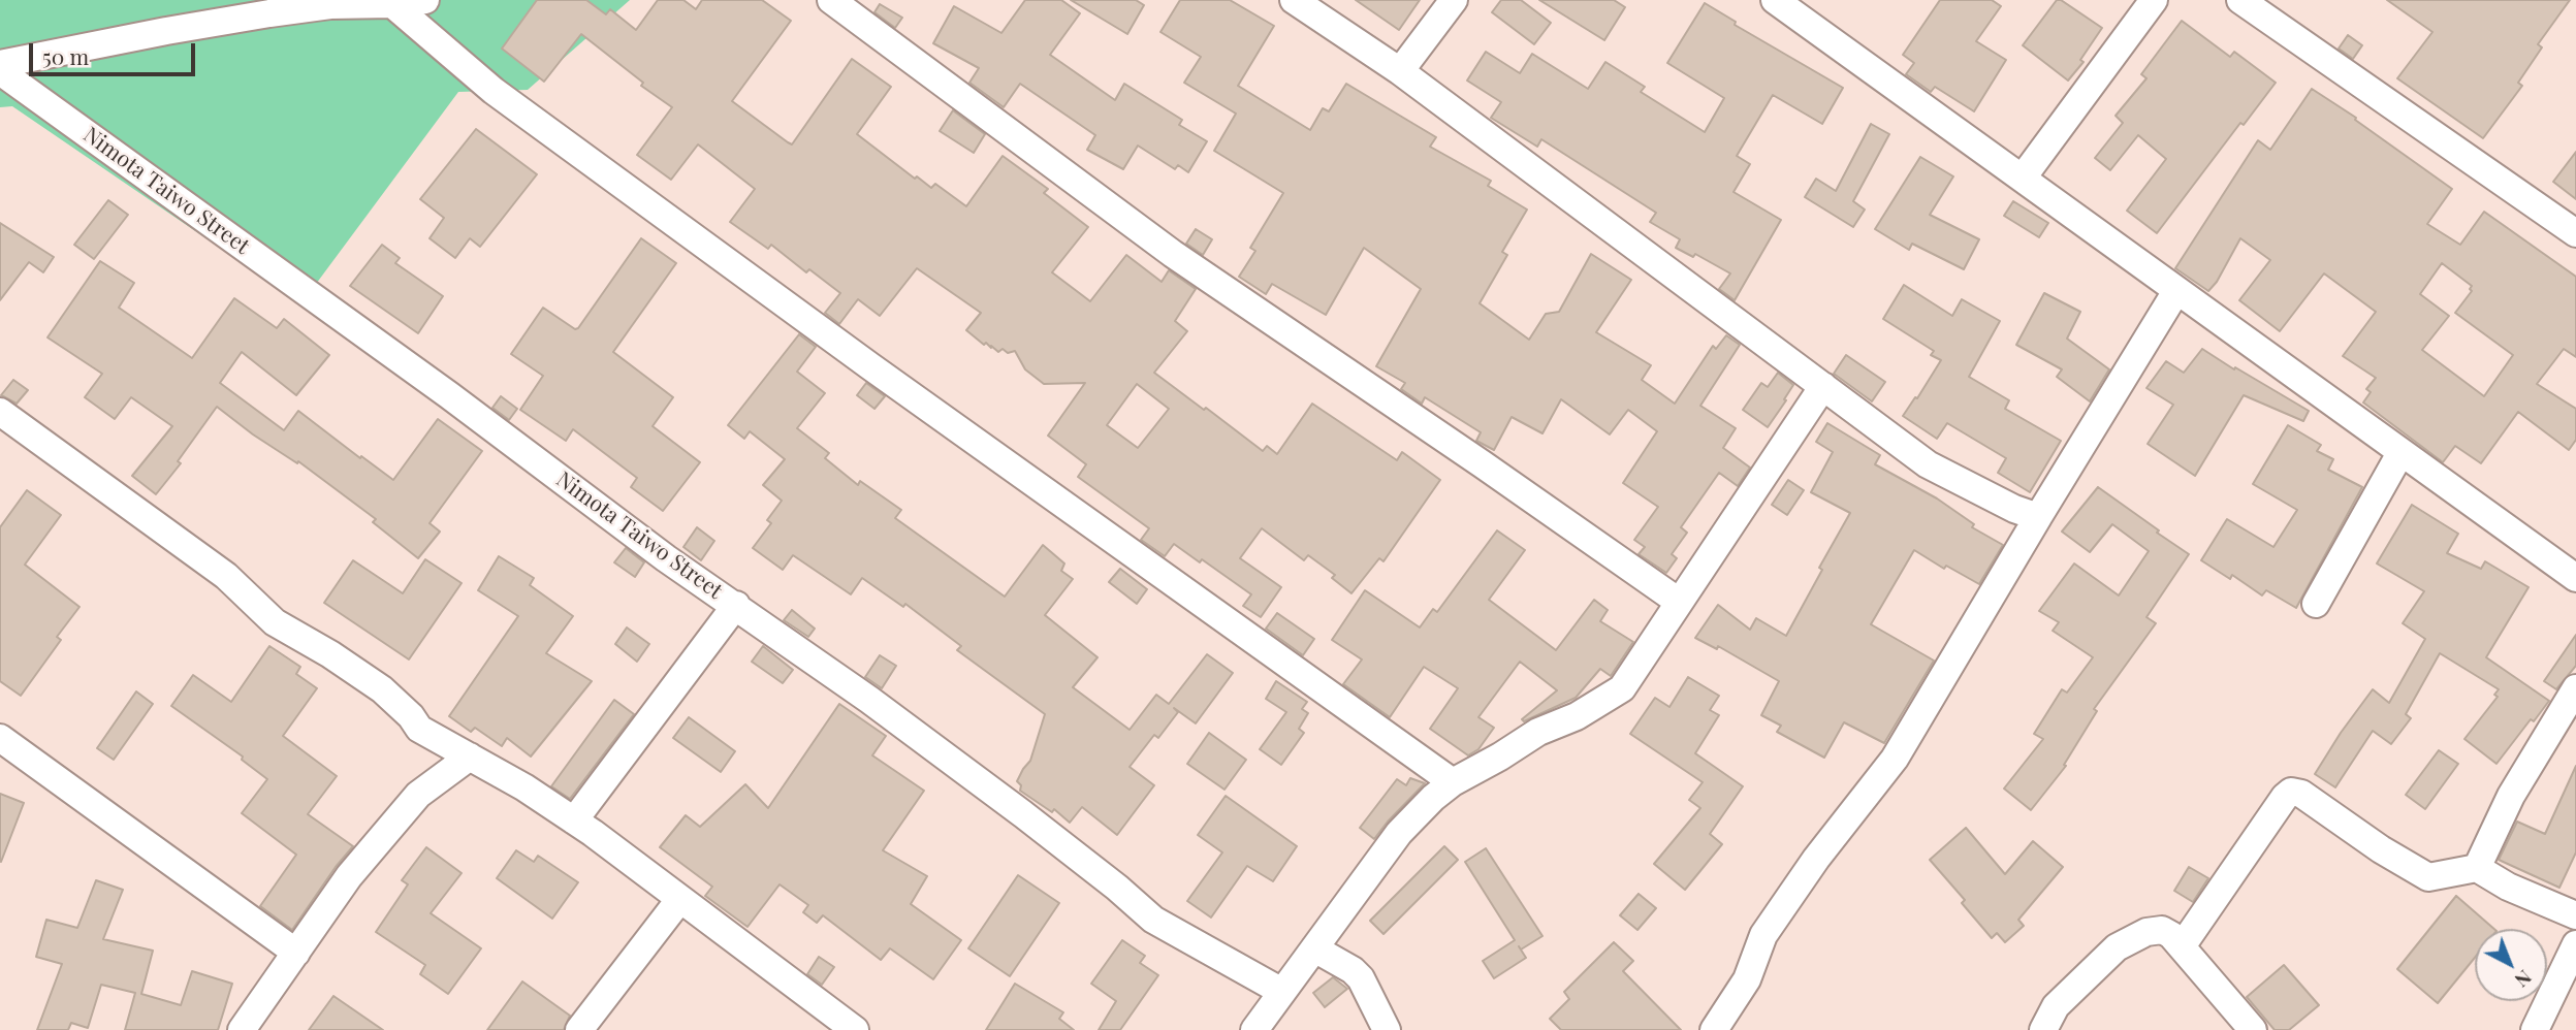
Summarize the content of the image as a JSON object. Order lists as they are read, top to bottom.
{
  "streets": {
    "street": ["Nimota Taiwo Street"]
  },
  "scale_bar": "50 m",
  "north": "bottom right"
}
